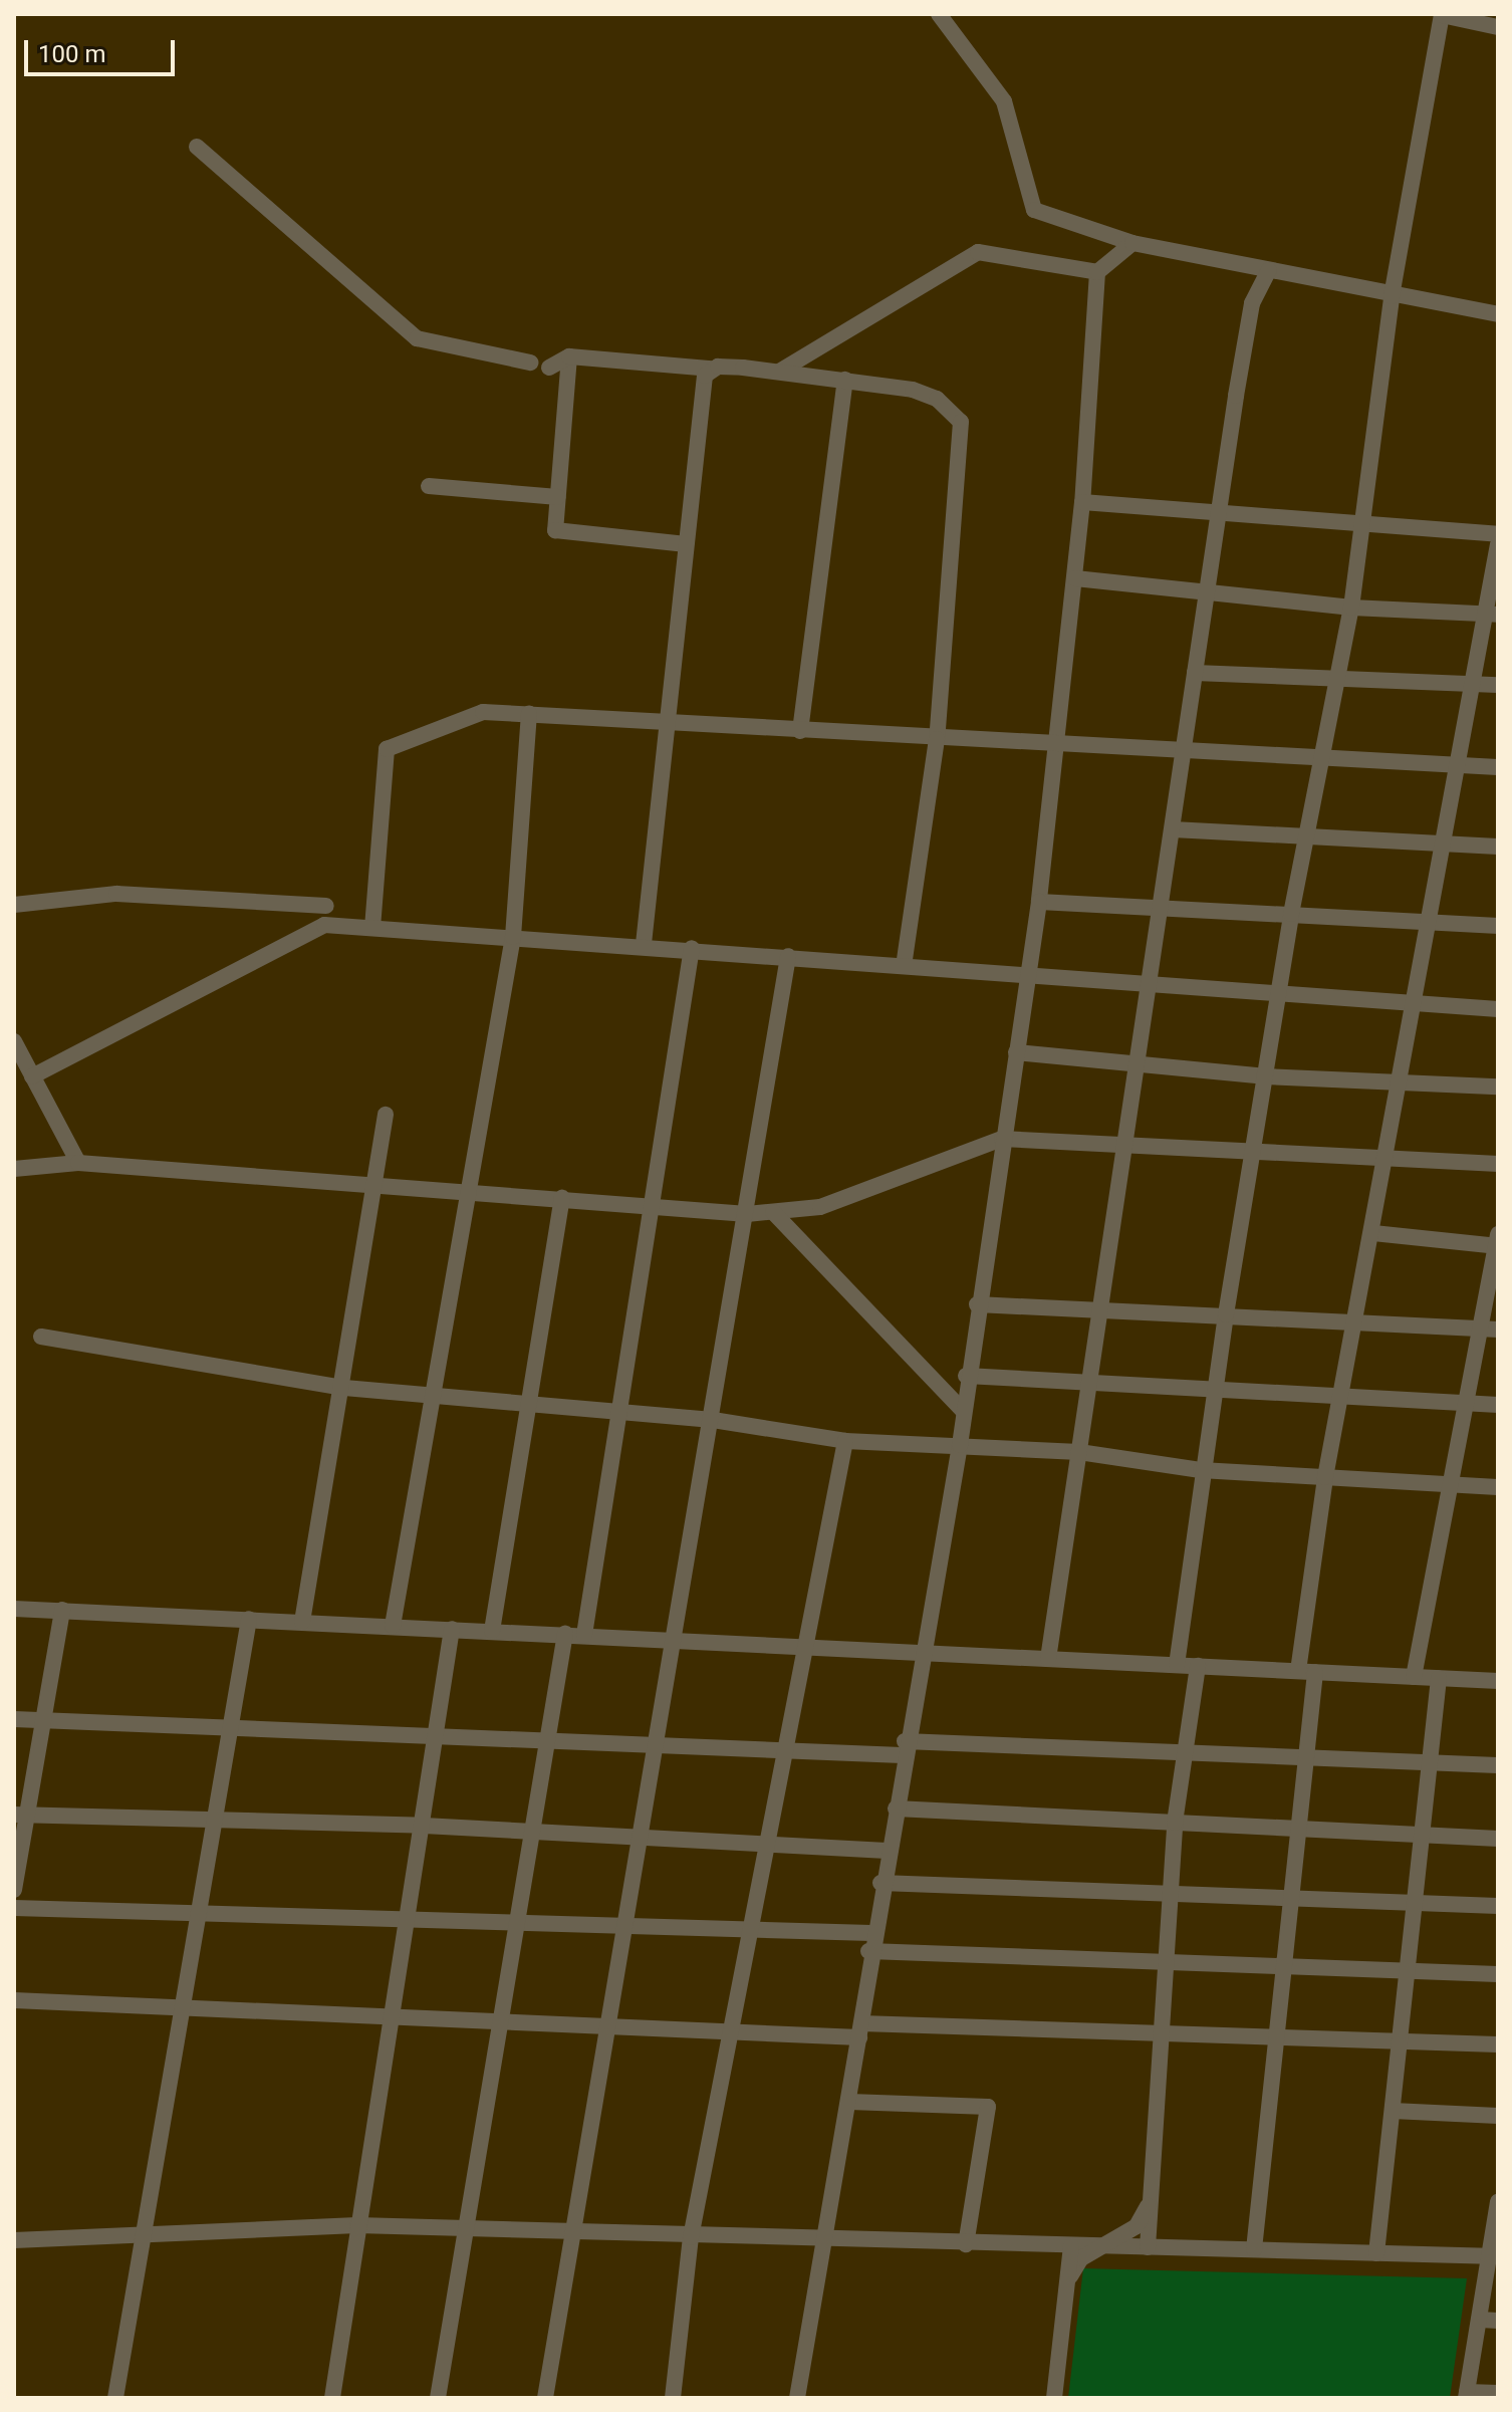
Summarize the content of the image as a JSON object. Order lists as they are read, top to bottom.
{
  "scale_bar": "100 m"
}
